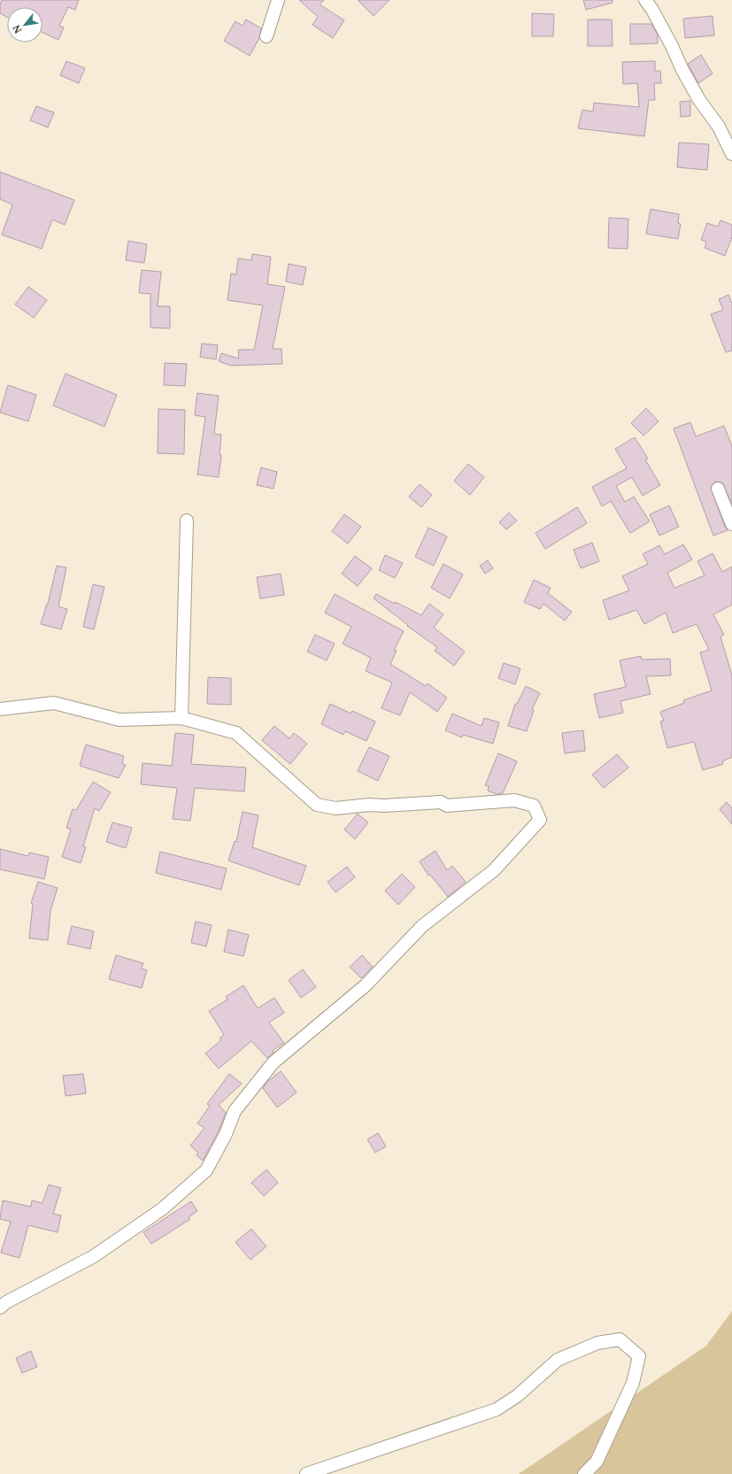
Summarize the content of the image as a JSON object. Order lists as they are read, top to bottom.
{
  "north": "bottom left"
}
